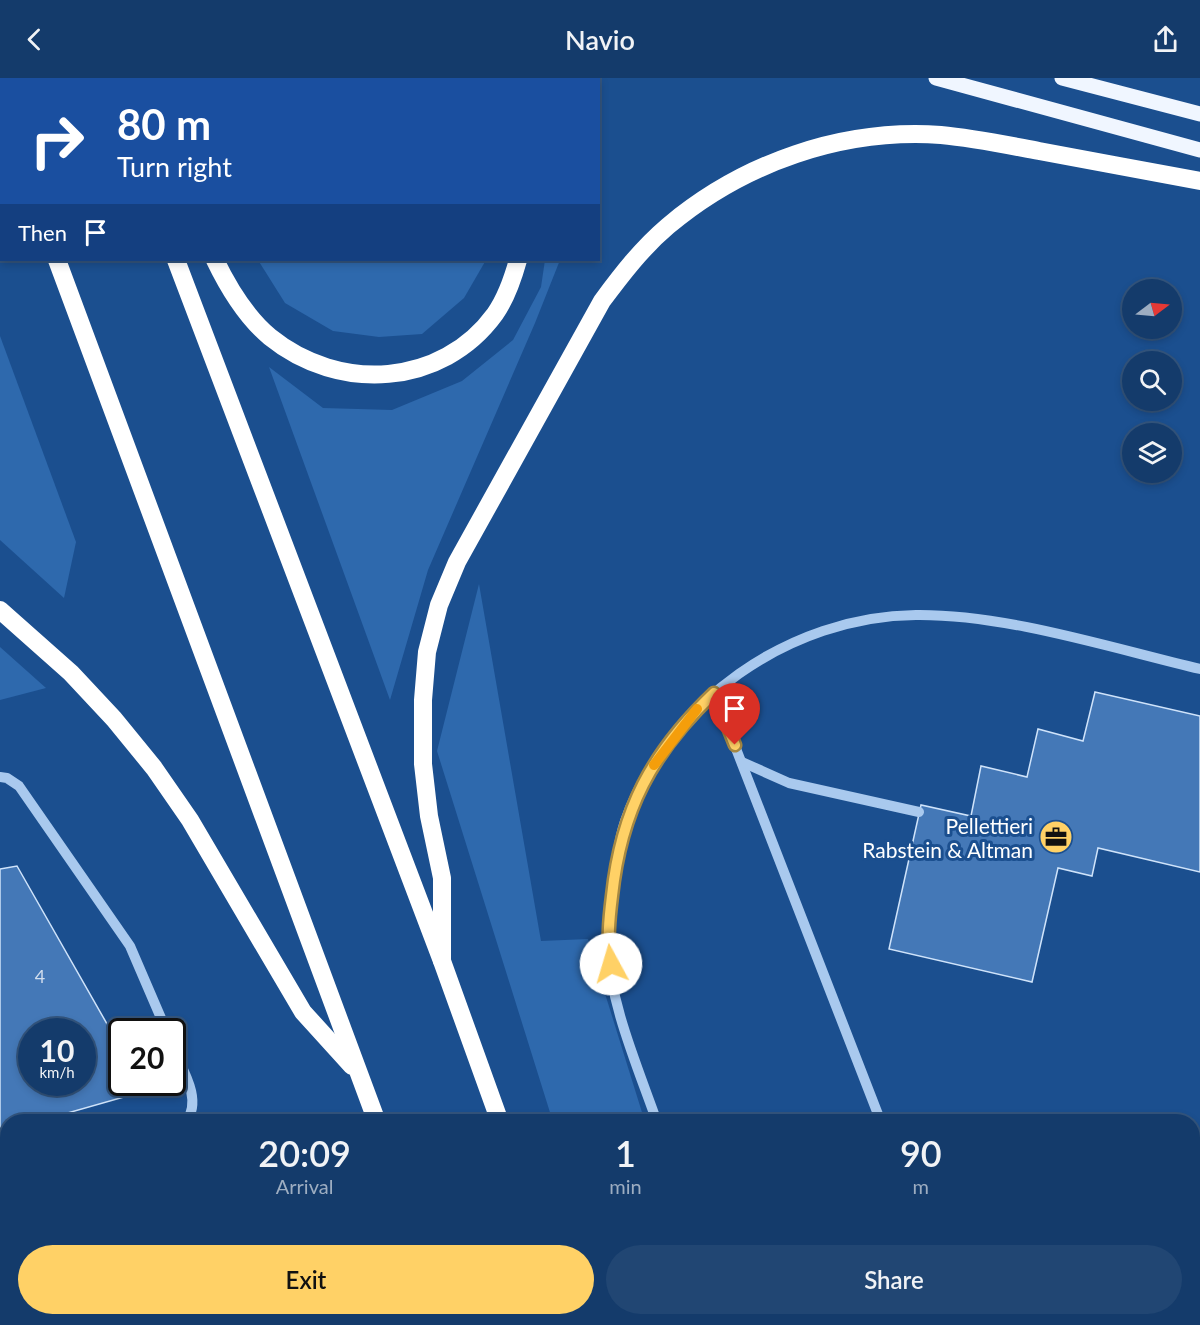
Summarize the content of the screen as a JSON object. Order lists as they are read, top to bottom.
{
  "places": {
    "office": ["Pellettieri Rabstein & Altman"]
  },
  "house_numbers": ["4"],
  "north": "right",
  "page": {
    "header": "Navio",
    "turn": ["80 m", "Turn right"],
    "then": "Then",
    "speed": "10 km/h",
    "limit": "20",
    "eta": [
      "20:09",
      "Arrival",
      "1",
      "min",
      "90",
      "m"
    ],
    "buttons": ["Exit", "Share"]
  }
}
